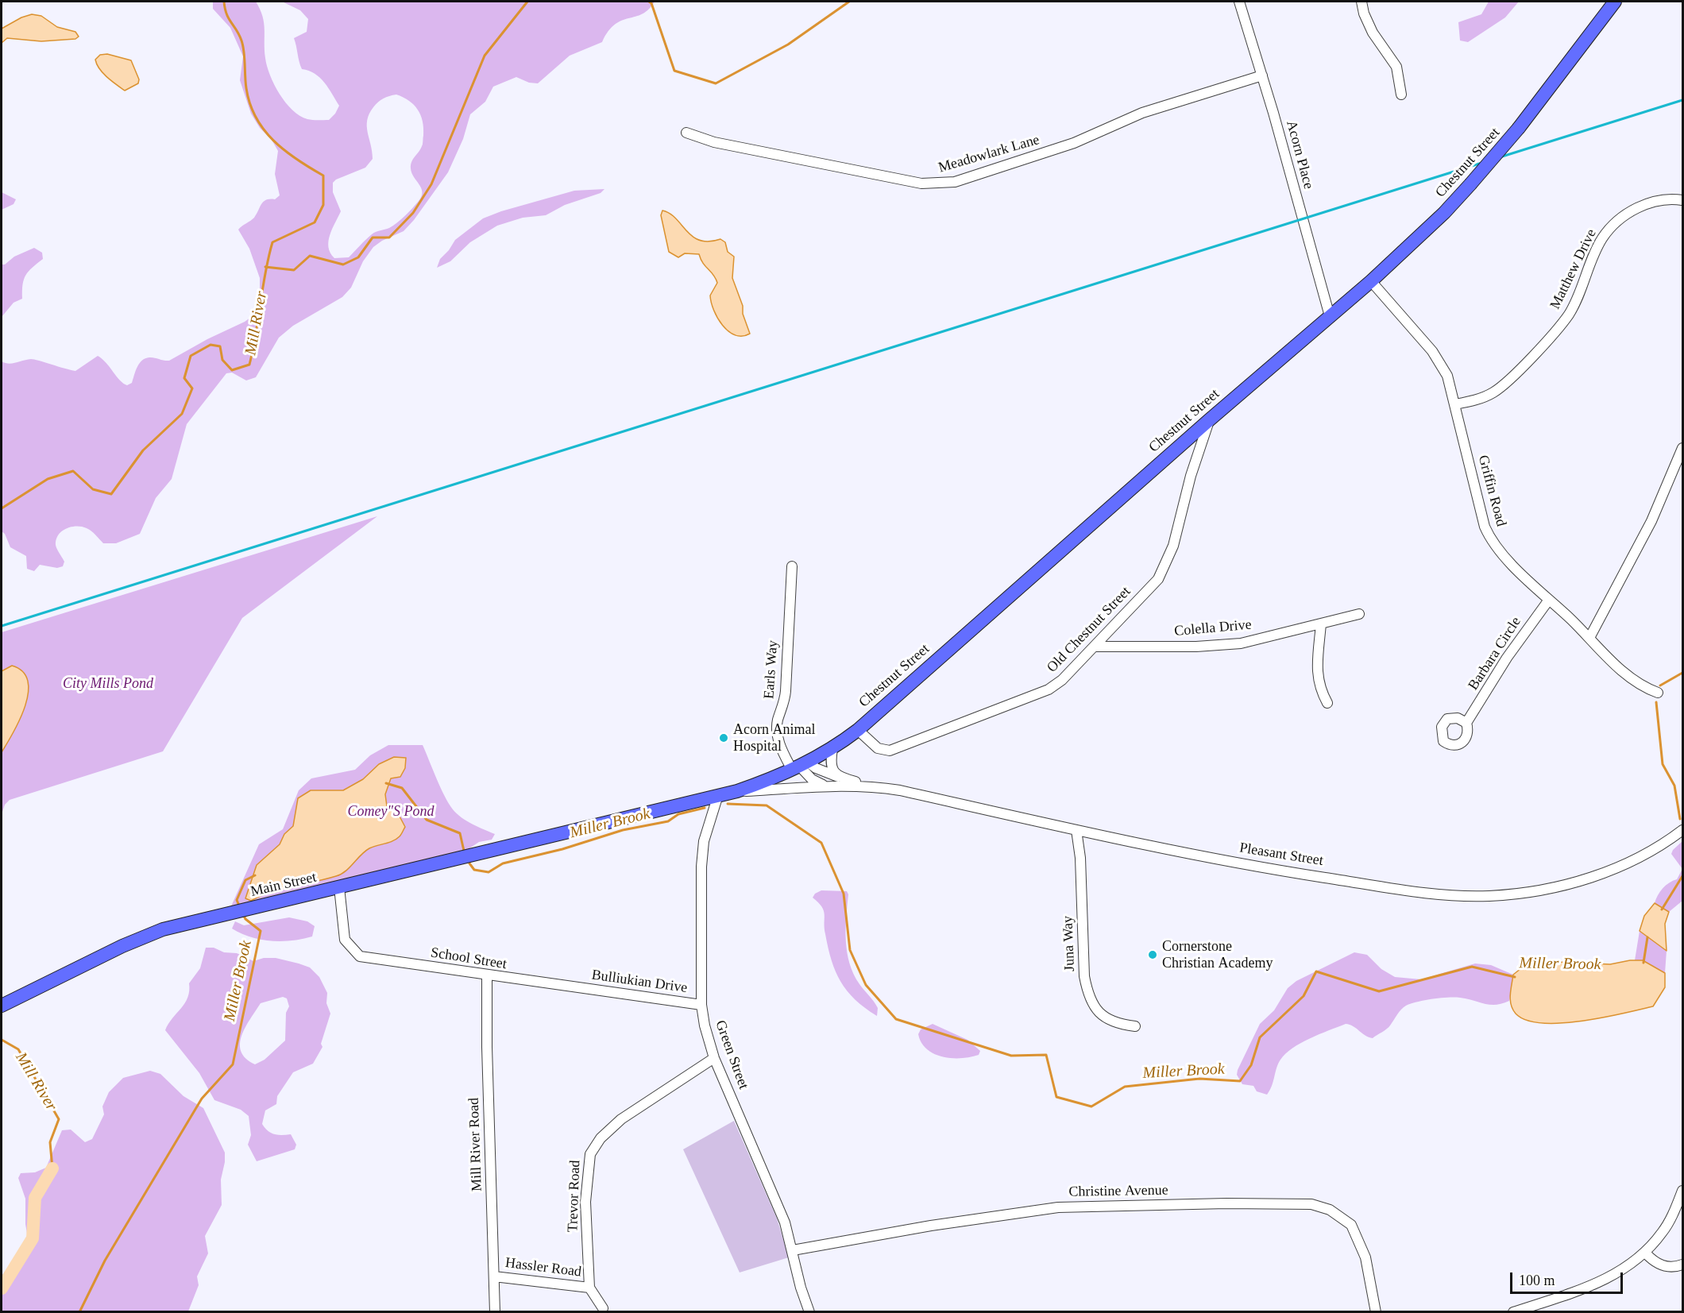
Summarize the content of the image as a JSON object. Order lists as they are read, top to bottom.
{
  "streets": {
    "main road": ["Chestnut Street", "Main Street"],
    "street": [
      "Meadowlark Lane",
      "Acorn Place",
      "Matthew Drive",
      "Griffin Road",
      "Colella Drive",
      "Old Chestnut Street",
      "Barbara Circle",
      "Earls Way",
      "Pleasant Street",
      "Juna Way",
      "School Street",
      "Bulliukian Drive",
      "Green Street",
      "Mill River Road",
      "Christine Avenue",
      "Trevor Road",
      "Hassler Road"
    ]
  },
  "crossings": [
    ["Meadowlark Lane", "Acorn Place"],
    ["Acorn Place", "Chestnut Street"],
    ["Chestnut Street", "Griffin Road"],
    ["Chestnut Street", "Old Chestnut Street"],
    ["Chestnut Street", "Earls Way"],
    ["Chestnut Street", "Pleasant Street"],
    ["Chestnut Street", "Main Street"],
    ["Chestnut Street", "Green Street"],
    ["Matthew Drive", "Griffin Road"],
    ["Griffin Road", "Barbara Circle"],
    ["Colella Drive", "Old Chestnut Street"],
    ["Earls Way", "Pleasant Street"],
    ["Pleasant Street", "Juna Way"],
    ["Main Street", "School Street"],
    ["Main Street", "Green Street"],
    ["School Street", "Bulliukian Drive"],
    ["School Street", "Mill River Road"],
    ["Bulliukian Drive", "Green Street"],
    ["Green Street", "Christine Avenue"],
    ["Green Street", "Trevor Road"],
    ["Mill River Road", "Hassler Road"],
    ["Trevor Road", "Hassler Road"]
  ],
  "water": ["Mill River", "Miller Brook"],
  "parks": ["City Mills Pond", "Comey\"S Pond"],
  "places": ["Acorn Animal Hospital", "Cornerstone Christian Academy"],
  "scale_bar": "100 m"
}
